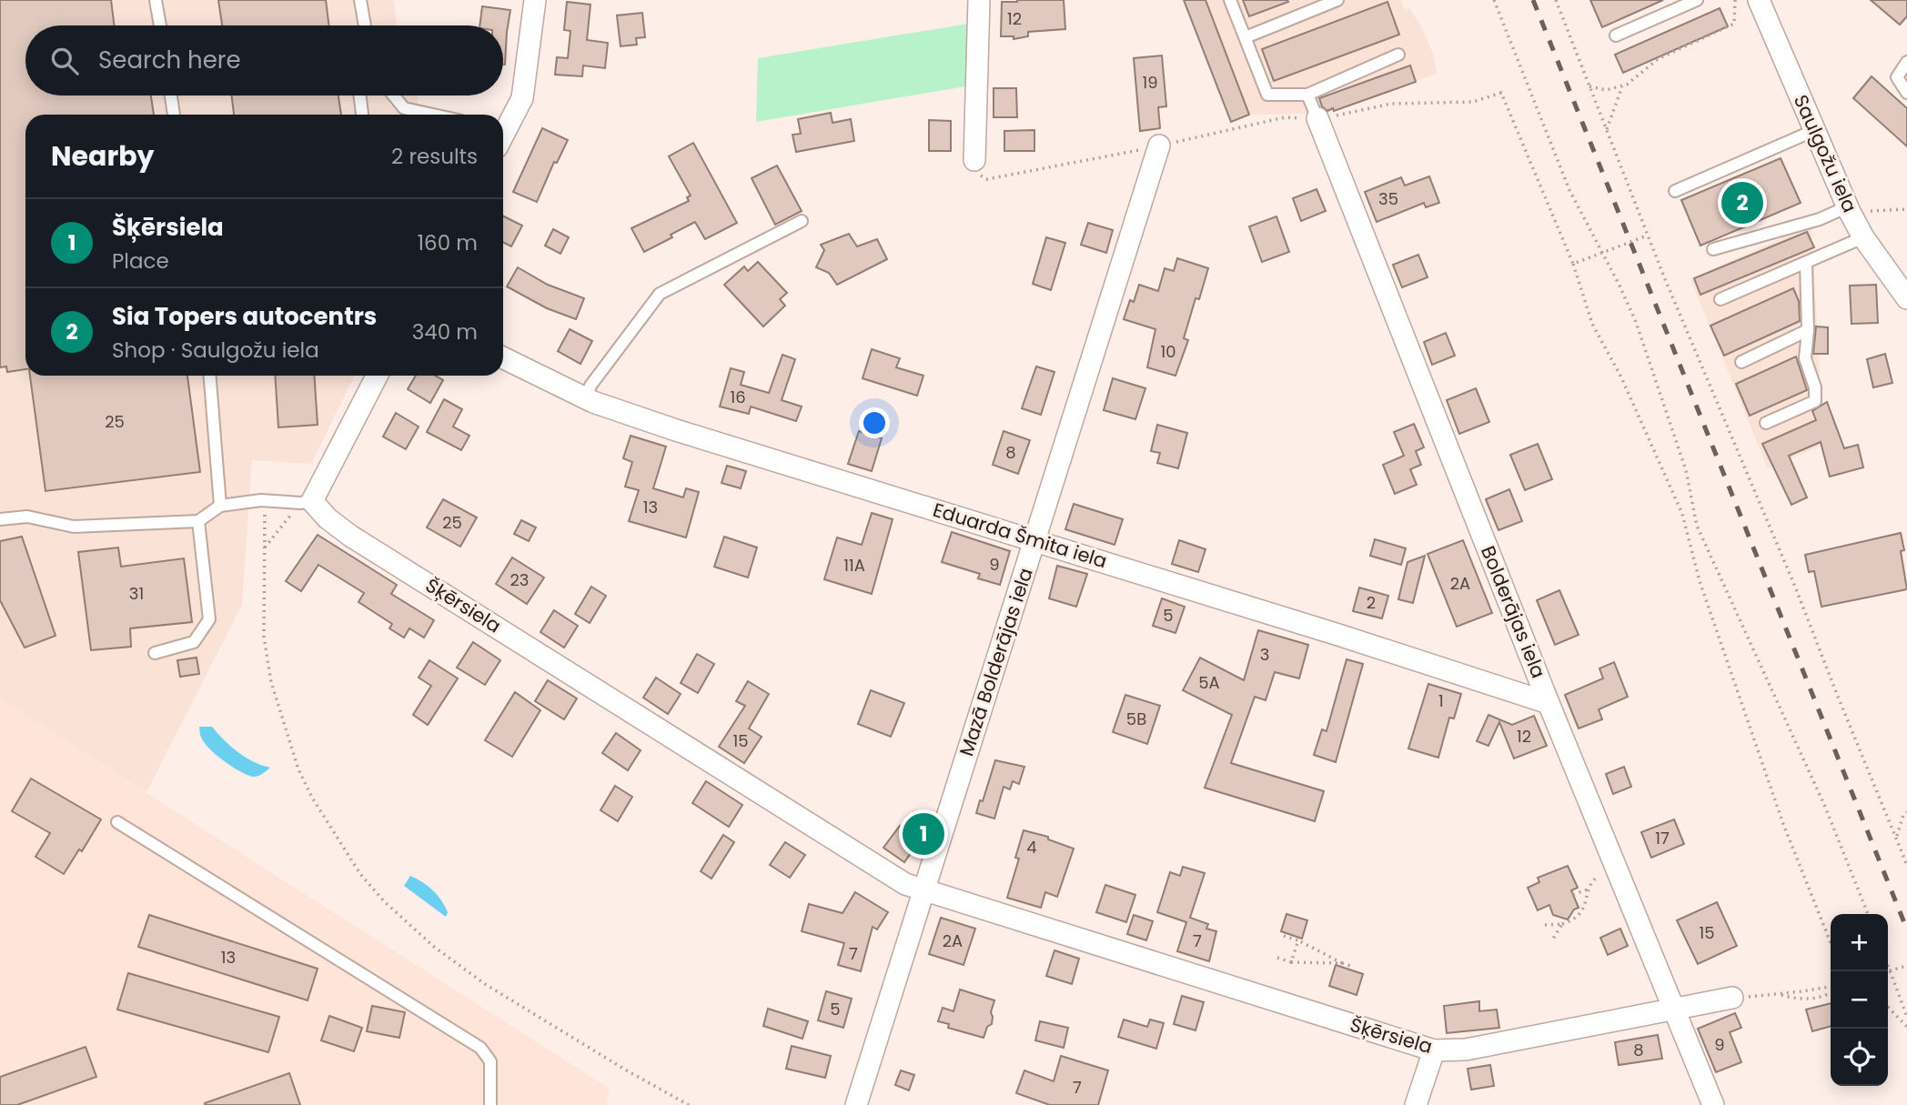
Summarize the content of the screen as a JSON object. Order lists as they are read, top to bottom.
{
  "streets": {
    "street": [
      "Saulgožu iela",
      "Eduarda Šmita iela",
      "Šķērsiela",
      "Bolderājas iela",
      "Mazā Bolderājas iela"
    ]
  },
  "crossings": [
    ["Eduarda Šmita iela", "Bolderājas iela"],
    ["Eduarda Šmita iela", "Mazā Bolderājas iela"],
    ["Šķērsiela", "Bolderājas iela"],
    ["Šķērsiela", "Mazā Bolderājas iela"]
  ],
  "house_numbers": [
    "12",
    "19",
    "35",
    "10",
    "16",
    "25",
    "8",
    "13",
    "25",
    "9",
    "11A",
    "23",
    "2A",
    "31",
    "2",
    "5",
    "3",
    "5A",
    "1",
    "5B",
    "12",
    "15",
    "17",
    "4",
    "15",
    "2A",
    "7",
    "7",
    "13",
    "5",
    "9",
    "8",
    "7"
  ],
  "page": {
    "search": "Search here",
    "heading": ["Nearby", "2 results"],
    "pins": ["2", "1"],
    "list": [
      {
        "mark": "1",
        "name": "Šķērsiela",
        "note": "Place",
        "value": "160 m"
      },
      {
        "mark": "2",
        "name": "Sia Topers autocentrs",
        "note": "Shop · Saulgožu iela",
        "value": "340 m"
      }
    ],
    "map_buttons": ["+", "−"]
  }
}
